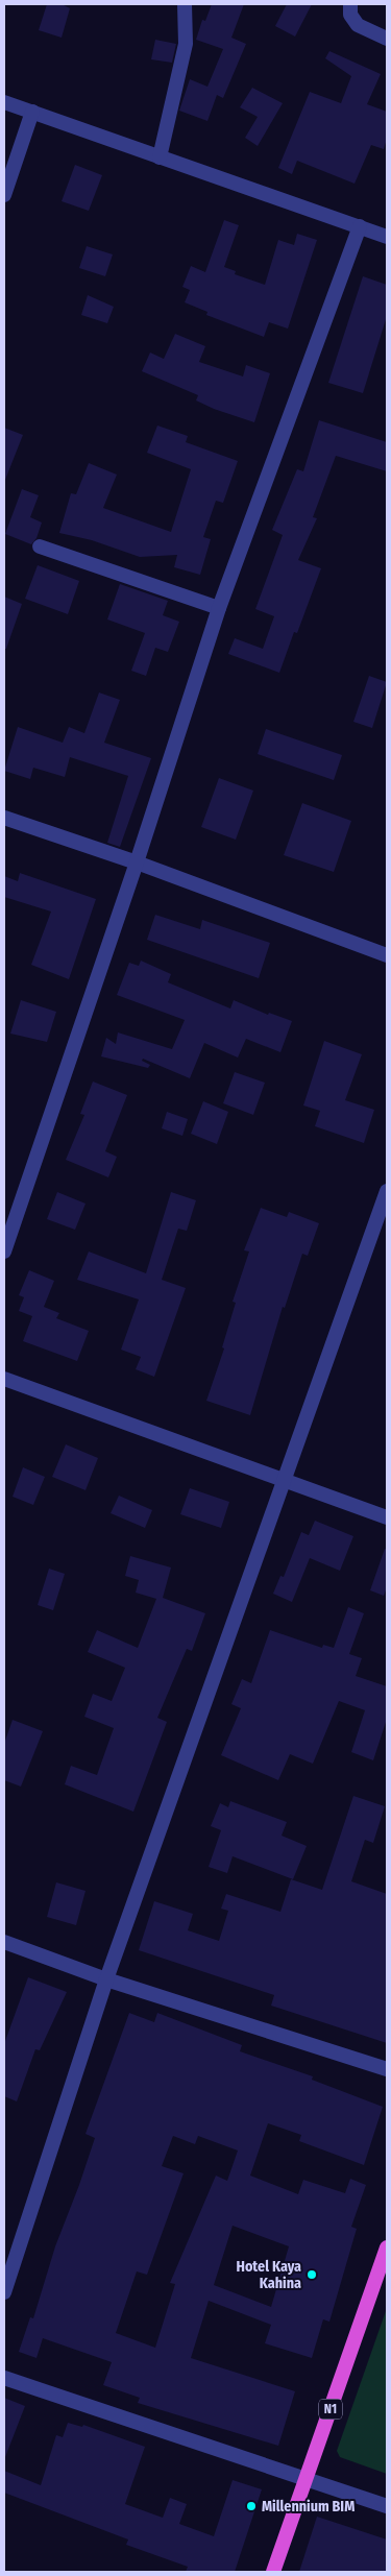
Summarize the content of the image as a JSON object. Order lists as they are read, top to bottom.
{
  "streets": {
    "highway": ["N1"]
  },
  "places": ["Hotel Kaya Kahina", "Millennium BIM"]
}
